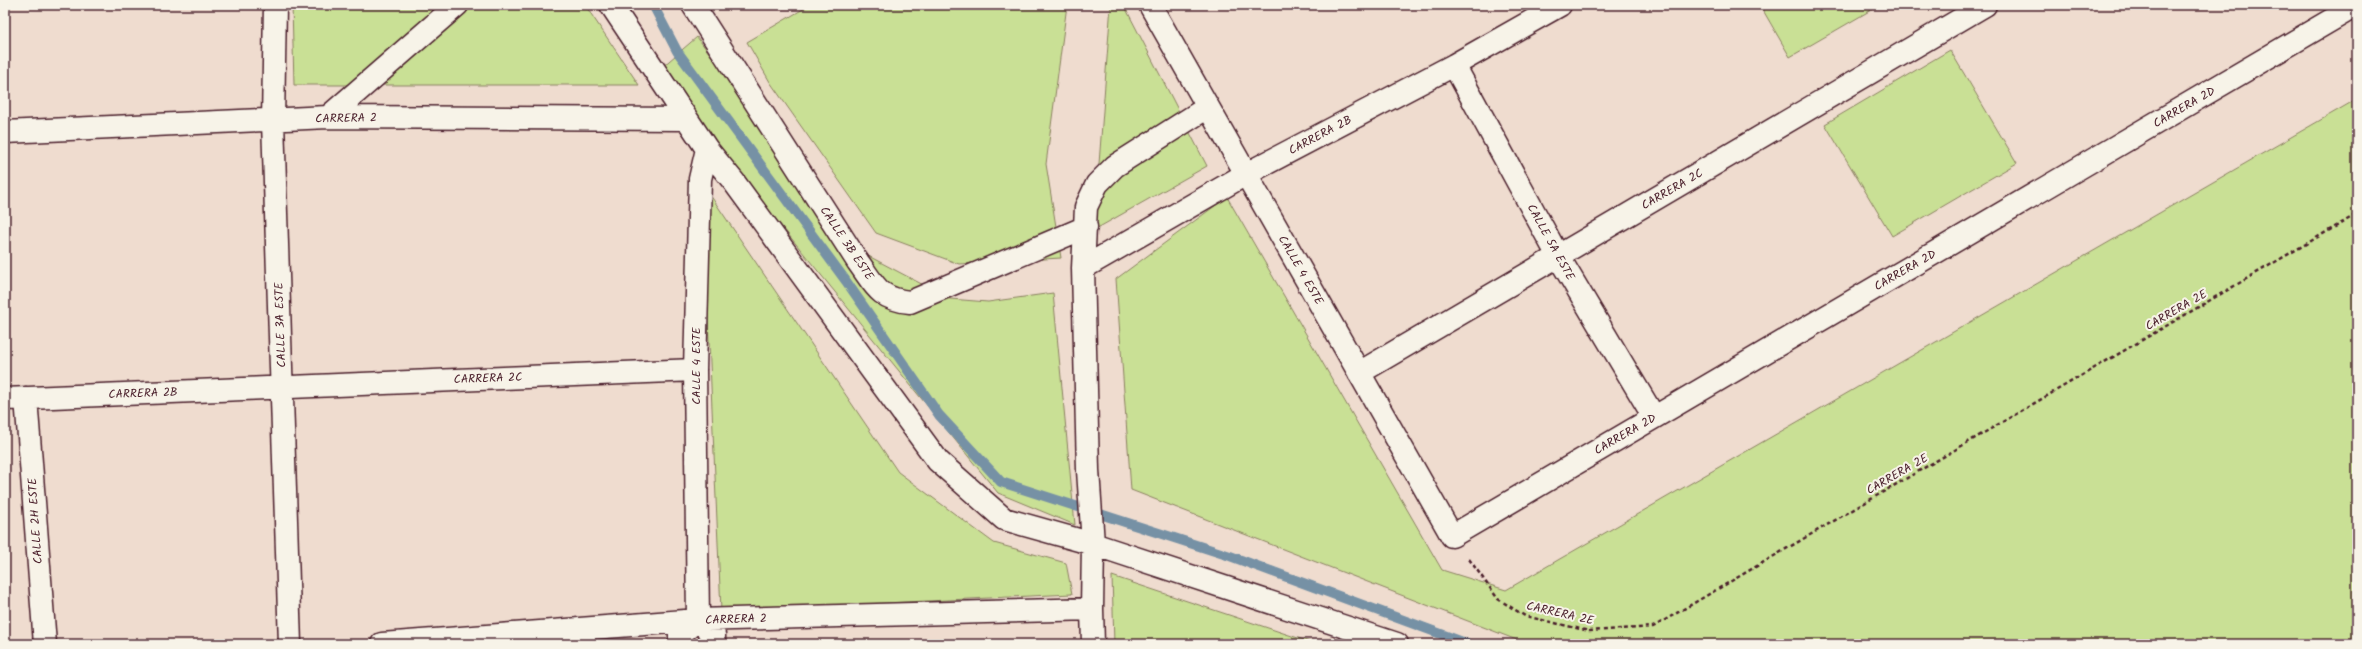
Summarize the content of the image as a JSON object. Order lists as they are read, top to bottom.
{
  "streets": {
    "street": [
      "CARRERA 2D",
      "CARRERA 2",
      "CARRERA 2B",
      "CARRERA 2C",
      "CALLE 5A ESTE",
      "CALLE 3B ESTE",
      "CALLE 4 ESTE",
      "CALLE 3A ESTE",
      "CALLE 2H ESTE"
    ],
    "path": ["CARRERA 2E"]
  },
  "crossings": [
    ["CARRERA 2D", "CALLE 5A ESTE"],
    ["CARRERA 2D", "CALLE 4 ESTE"],
    ["CARRERA 2D", "CARRERA 2E"],
    ["CARRERA 2", "CALLE 4 ESTE"],
    ["CARRERA 2", "CALLE 3A ESTE"],
    ["CARRERA 2B", "CARRERA 2C"],
    ["CARRERA 2B", "CALLE 5A ESTE"],
    ["CARRERA 2B", "CALLE 4 ESTE"],
    ["CARRERA 2B", "CALLE 3A ESTE"],
    ["CARRERA 2B", "CALLE 2H ESTE"],
    ["CARRERA 2C", "CALLE 5A ESTE"],
    ["CARRERA 2C", "CALLE 4 ESTE"],
    ["CARRERA 2C", "CALLE 3A ESTE"],
    ["CALLE 4 ESTE", "CARRERA 2E"]
  ]
}
